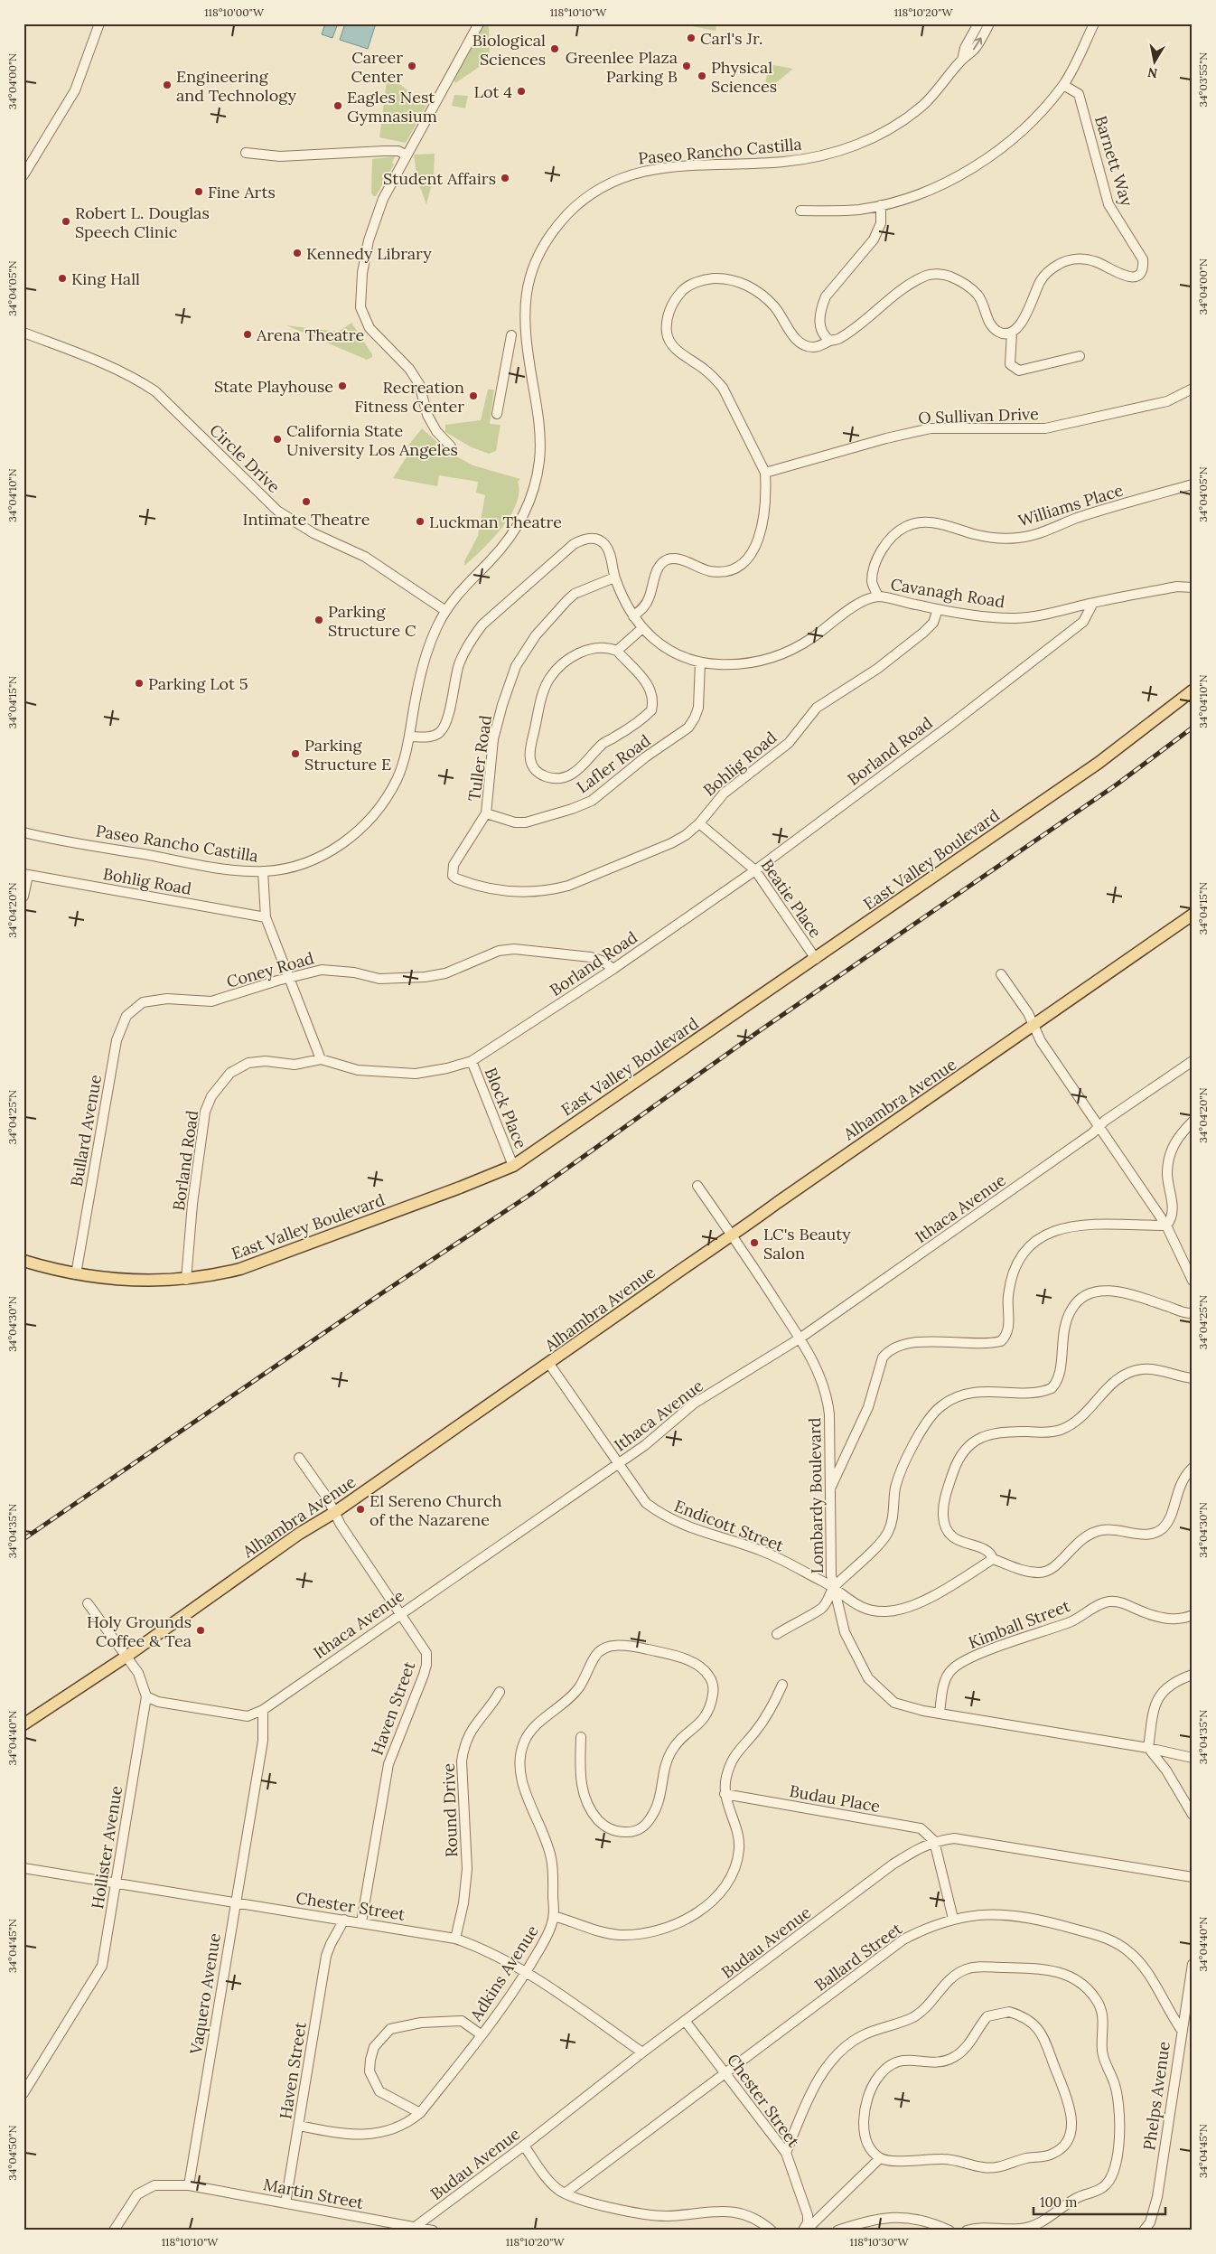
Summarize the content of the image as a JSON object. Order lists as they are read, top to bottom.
{
  "streets": {
    "main road": ["East Valley Boulevard", "Alhambra Avenue"],
    "street": [
      "Paseo Rancho Castilla",
      "Barnett Way",
      "O Sullivan Drive",
      "Circle Drive",
      "Williams Place",
      "Cavanagh Road",
      "Borland Road",
      "Tuller Road",
      "Lafler Road",
      "Bohlig Road",
      "Beatie Place",
      "Coney Road",
      "Block Place",
      "Bullard Avenue",
      "Ithaca Avenue",
      "Lombardy Boulevard",
      "Endicott Street",
      "Kimball Street",
      "Haven Street",
      "Budau Place",
      "Round Drive",
      "Hollister Avenue",
      "Chester Street",
      "Budau Avenue",
      "Ballard Street",
      "Adkins Avenue",
      "Vaquero Avenue",
      "Phelps Avenue",
      "Martin Street"
    ]
  },
  "crossings": [
    ["Paseo Rancho Castilla", "Circle Drive"],
    ["Williams Place", "Cavanagh Road"],
    ["Cavanagh Road", "Borland Road"],
    ["Cavanagh Road", "Lafler Road"],
    ["Cavanagh Road", "Bohlig Road"],
    ["Borland Road", "East Valley Boulevard"],
    ["Borland Road", "Beatie Place"],
    ["Borland Road", "Coney Road"],
    ["Borland Road", "Block Place"],
    ["Tuller Road", "Lafler Road"],
    ["Tuller Road", "Bohlig Road"],
    ["Bohlig Road", "Beatie Place"],
    ["East Valley Boulevard", "Beatie Place"],
    ["East Valley Boulevard", "Block Place"],
    ["East Valley Boulevard", "Bullard Avenue"],
    ["Coney Road", "Bullard Avenue"],
    ["Alhambra Avenue", "Lombardy Boulevard"],
    ["Alhambra Avenue", "Endicott Street"],
    ["Alhambra Avenue", "Haven Street"],
    ["Alhambra Avenue", "Hollister Avenue"],
    ["Ithaca Avenue", "Lombardy Boulevard"],
    ["Ithaca Avenue", "Endicott Street"],
    ["Ithaca Avenue", "Haven Street"],
    ["Ithaca Avenue", "Hollister Avenue"],
    ["Ithaca Avenue", "Vaquero Avenue"],
    ["Lombardy Boulevard", "Endicott Street"],
    ["Lombardy Boulevard", "Kimball Street"],
    ["Haven Street", "Chester Street"],
    ["Haven Street", "Adkins Avenue"],
    ["Haven Street", "Martin Street"],
    ["Budau Place", "Budau Avenue"],
    ["Round Drive", "Chester Street"],
    ["Hollister Avenue", "Chester Street"],
    ["Chester Street", "Budau Avenue"],
    ["Chester Street", "Ballard Street"],
    ["Chester Street", "Adkins Avenue"],
    ["Chester Street", "Vaquero Avenue"],
    ["Budau Avenue", "Martin Street"],
    ["Ballard Street", "Phelps Avenue"],
    ["Vaquero Avenue", "Martin Street"]
  ],
  "places": [
    "Carl's Jr.",
    "Biological Sciences",
    "Career Center",
    "Greenlee Plaza Parking B",
    "Physical Sciences",
    "Engineering and Technology",
    "Lot 4",
    "Eagles Nest Gymnasium",
    "Student Affairs",
    "Fine Arts",
    "Robert L. Douglas Speech Clinic",
    "Kennedy Library",
    "King Hall",
    "Arena Theatre",
    "State Playhouse",
    "Recreation Fitness Center",
    "California State University Los Angeles",
    "Intimate Theatre",
    "Luckman Theatre",
    "Parking Structure C",
    "Parking Lot 5",
    "Parking Structure E",
    "LC's Beauty Salon",
    "El Sereno Church of the Nazarene",
    "Holy Grounds Coffee & Tea"
  ],
  "scale_bar": "100 m",
  "north": "bottom",
  "coordinates": [
    "118°10'00\"W",
    "118°10'10\"W",
    "118°10'20\"W",
    "34°03'55\"N",
    "34°04'00\"N",
    "34°04'05\"N",
    "34°04'10\"N",
    "34°04'15\"N",
    "34°04'20\"N",
    "34°04'25\"N",
    "34°04'30\"N",
    "34°04'35\"N",
    "34°04'40\"N",
    "34°04'45\"N",
    "34°04'50\"N",
    "118°10'30\"W"
  ]
}
